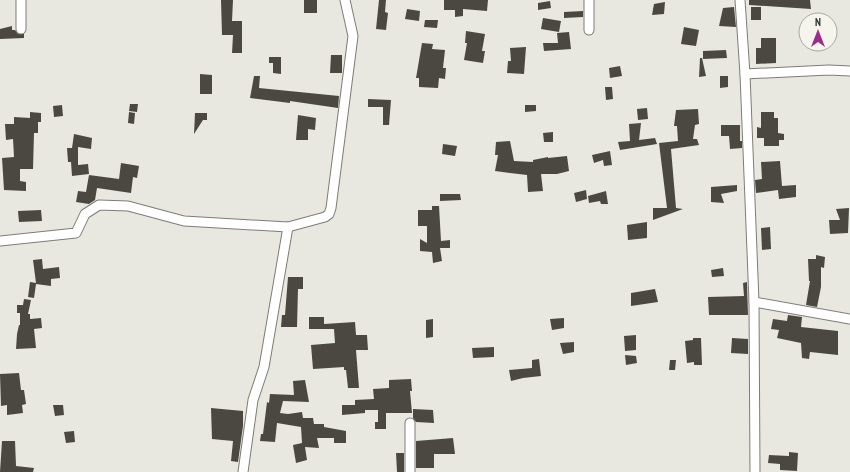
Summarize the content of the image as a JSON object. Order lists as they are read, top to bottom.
{
  "north": "top"
}
